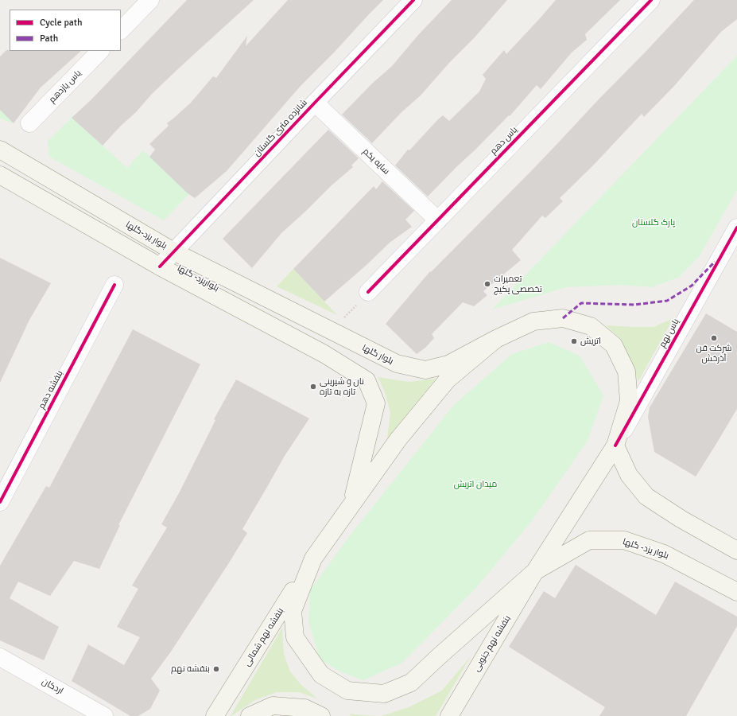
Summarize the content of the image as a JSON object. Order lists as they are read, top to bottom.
{
  "streets": {
    "main road": [
      "بلوار یزد-گلها",
      "بلواریزد- گلها",
      "بلوار گلها",
      "بلوار یزد- گلها",
      "بنفشه نهم شمالی",
      "بنفشه نهم جنوبی"
    ],
    "street": [
      "یاس یازدهم",
      "شانزده متری گلستان",
      "یاس دهم",
      "سایه یکم",
      "یاس نهم",
      "بنفشه دهم",
      "اردکان"
    ]
  },
  "crossings": [
    ["شانزده متری گلستان", "سایه یکم"],
    ["شانزده متری گلستان", "بلوار یزد-گلها"],
    ["شانزده متری گلستان", "بلواریزد- گلها"],
    ["یاس دهم", "سایه یکم"],
    ["بلوار یزد-گلها", "بلوار گلها"],
    ["بلوار یزد- گلها", "بنفشه نهم جنوبی"]
  ],
  "parks": ["پارک گلستان", "میدان اتریش"],
  "places": [
    "تعمیرات تخصصی پکیج",
    "شرکت فن آذرخش",
    "اتریش",
    "نان و شیرینی تازه به تازه",
    "بنفشه نهم"
  ],
  "legend": ["Cycle path", "Path"]
}
